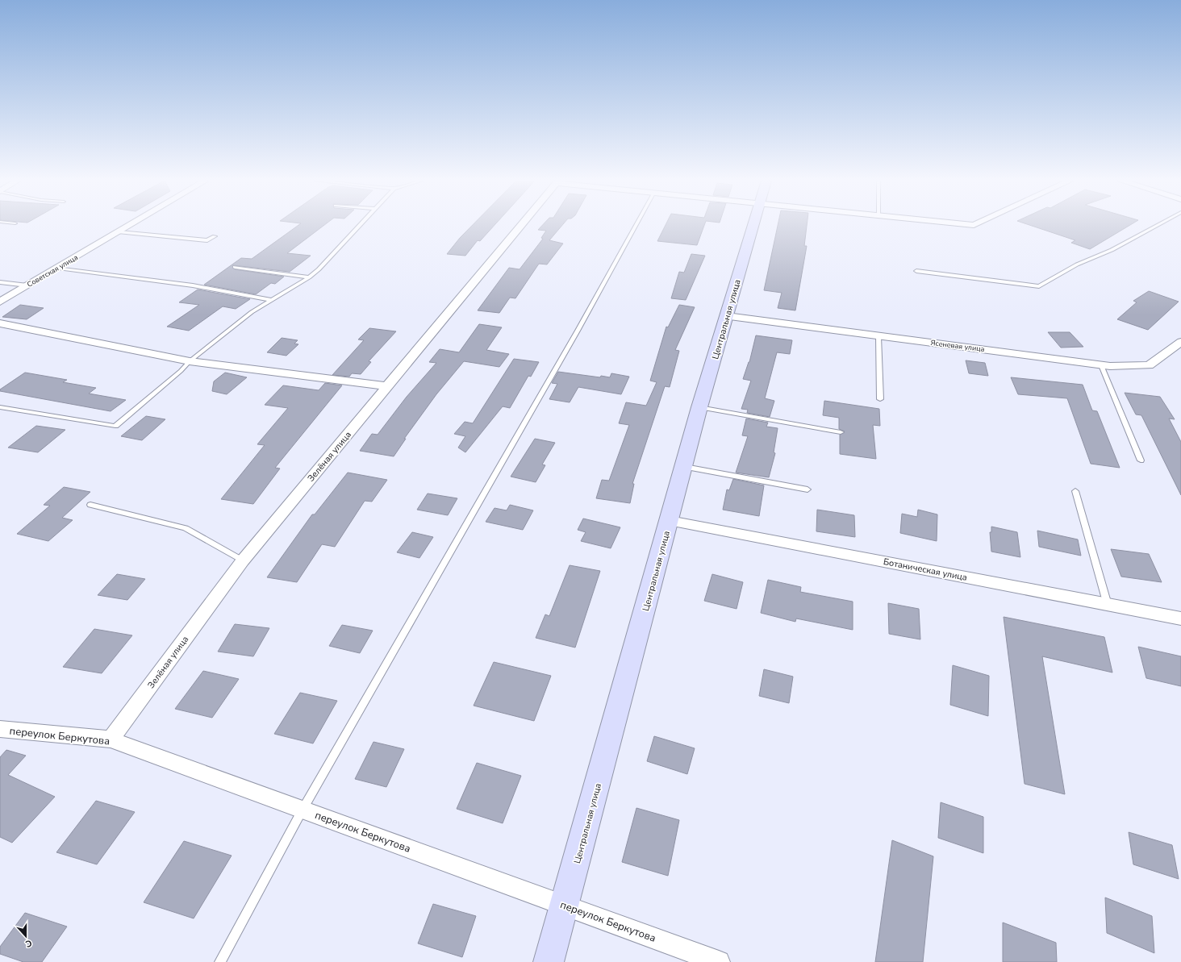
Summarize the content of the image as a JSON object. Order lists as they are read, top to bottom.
{
  "streets": {
    "street": [
      "Советская улица",
      "Центральная улица",
      "Ясеневая улица",
      "Зелёная улица",
      "Ботаническая улица",
      "переулок Беркутова"
    ]
  },
  "crossings": [
    ["Центральная улица", "Ясеневая улица"],
    ["Центральная улица", "Ботаническая улица"],
    ["Центральная улица", "переулок Беркутова"],
    ["Зелёная улица", "переулок Беркутова"]
  ],
  "north": "bottom"
}
